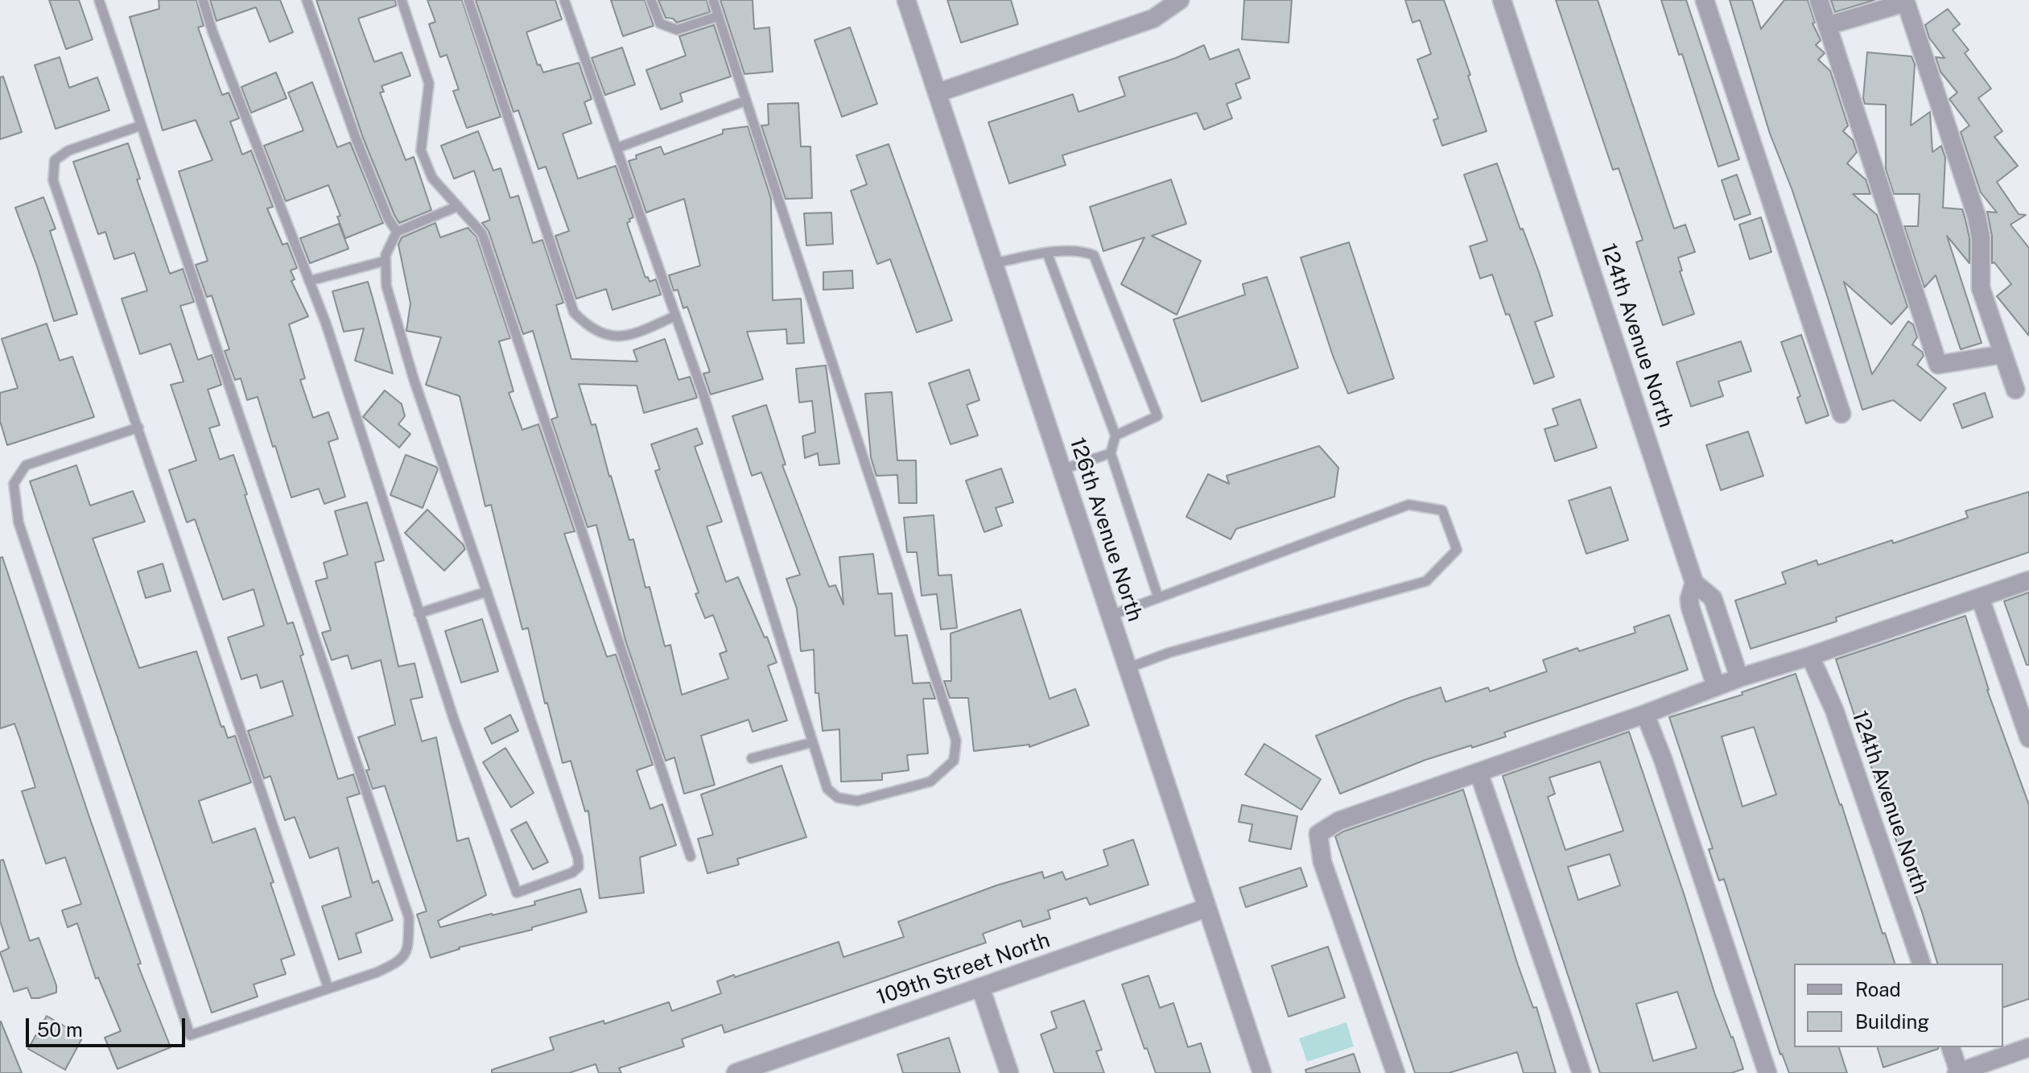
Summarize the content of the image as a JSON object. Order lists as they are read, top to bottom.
{
  "streets": {
    "street": ["124th Avenue North", "126th Avenue North", "109th Street North"]
  },
  "crossings": [
    ["126th Avenue North", "109th Street North"]
  ],
  "legend": ["Road", "Building"],
  "scale_bar": "50 m"
}
